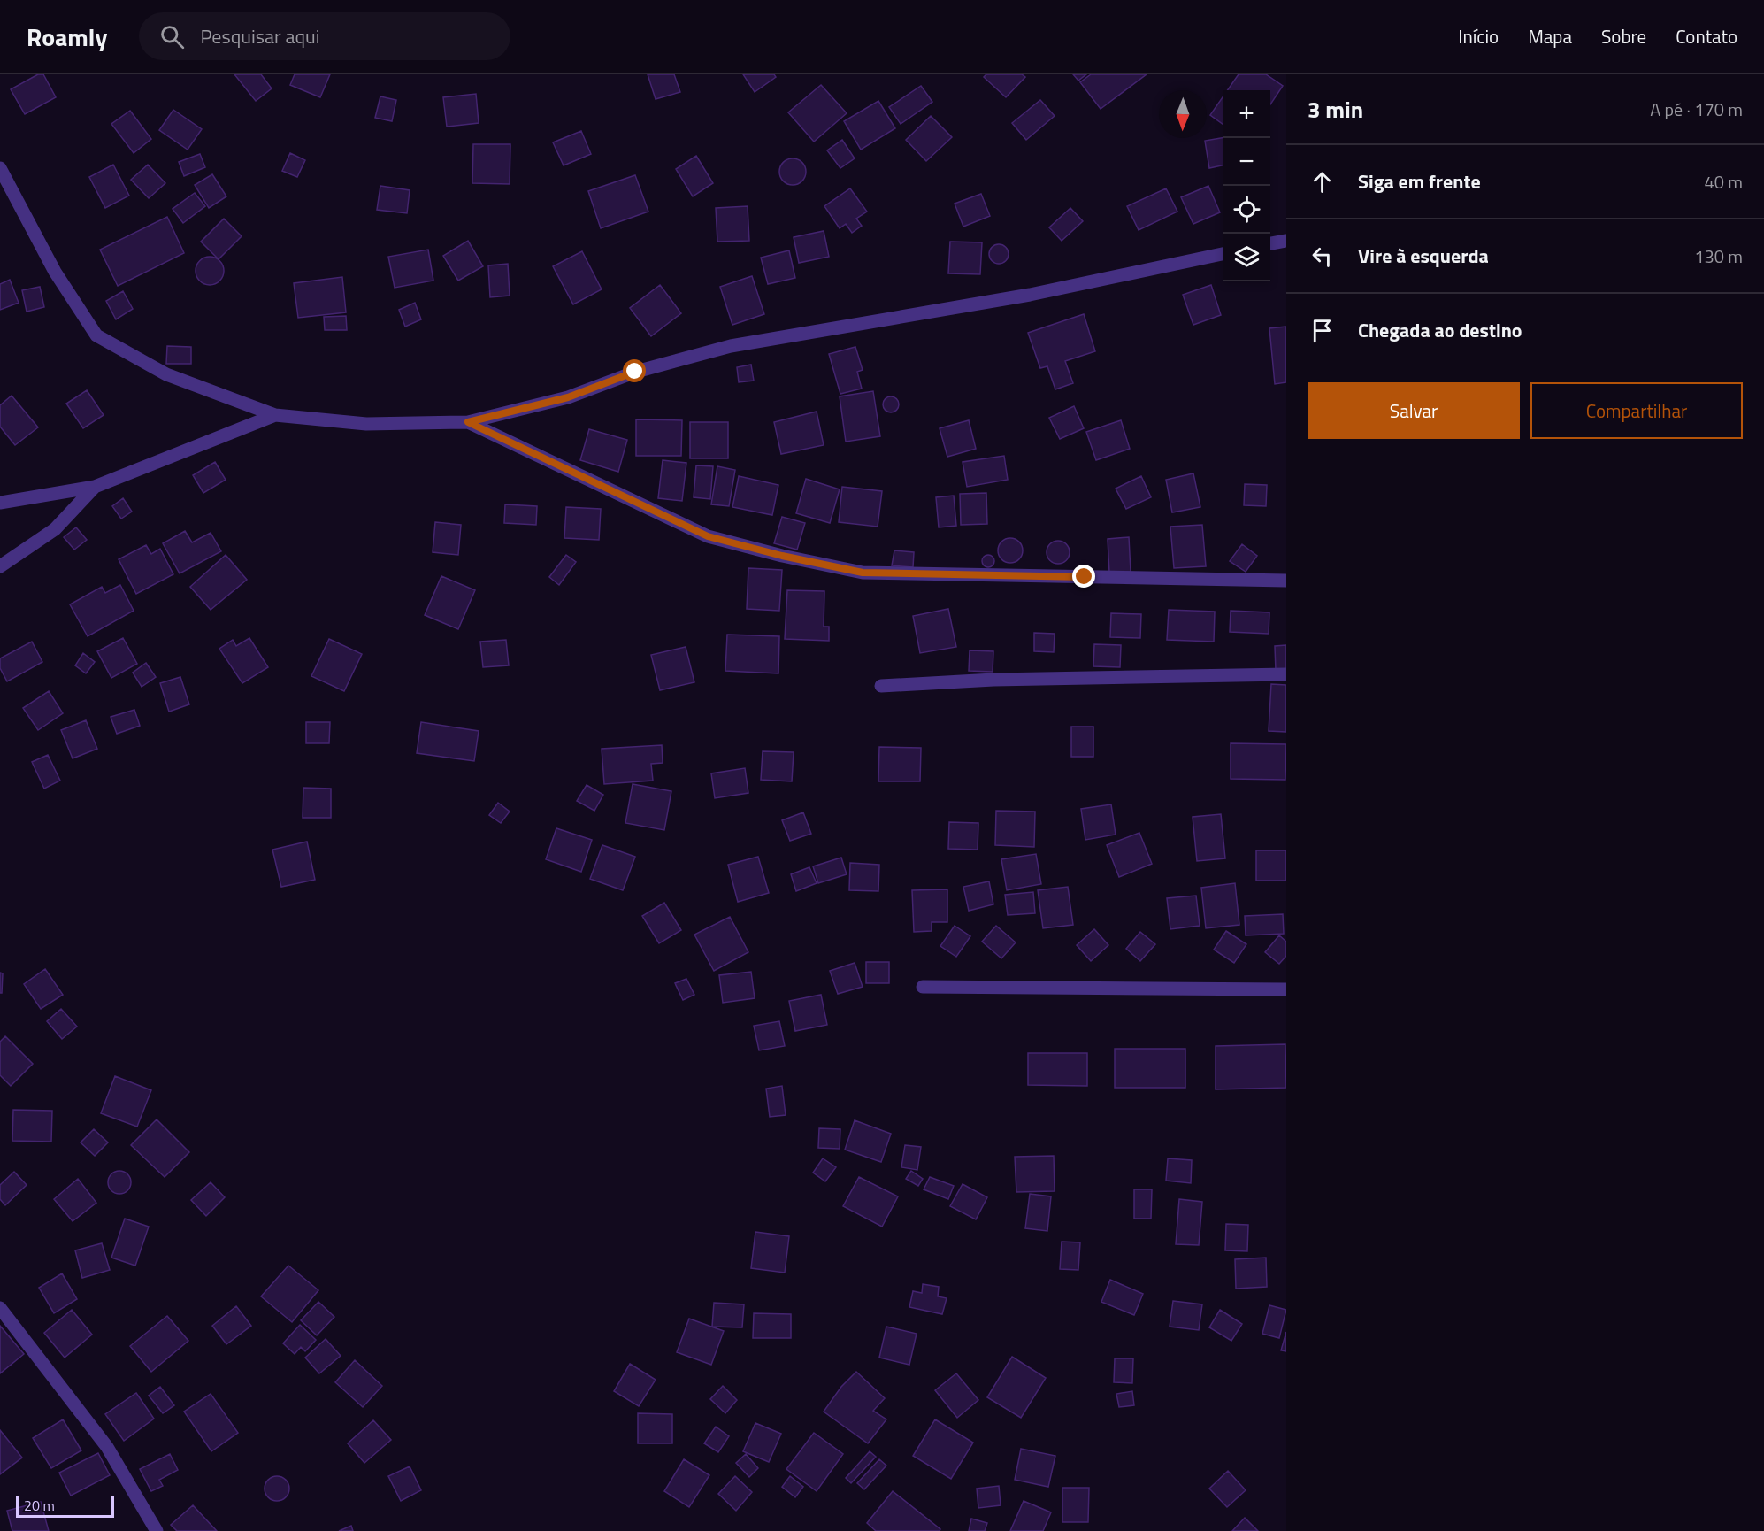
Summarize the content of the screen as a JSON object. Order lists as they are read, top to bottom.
{
  "scale_bar": "20 m",
  "north": "bottom",
  "page": {
    "header": "Roamly",
    "search": "Pesquisar aqui",
    "nav": [
      "Início",
      "Mapa",
      "Sobre",
      "Contato"
    ],
    "heading": ["3 min", "A pé · 170 m"],
    "map_buttons": ["+", "−"],
    "list": [
      ["Siga em frente", "40 m"],
      ["Vire à esquerda", "130 m"],
      "Chegada ao destino"
    ],
    "buttons": ["Salvar", "Compartilhar"],
    "scale": "20 m"
  }
}
